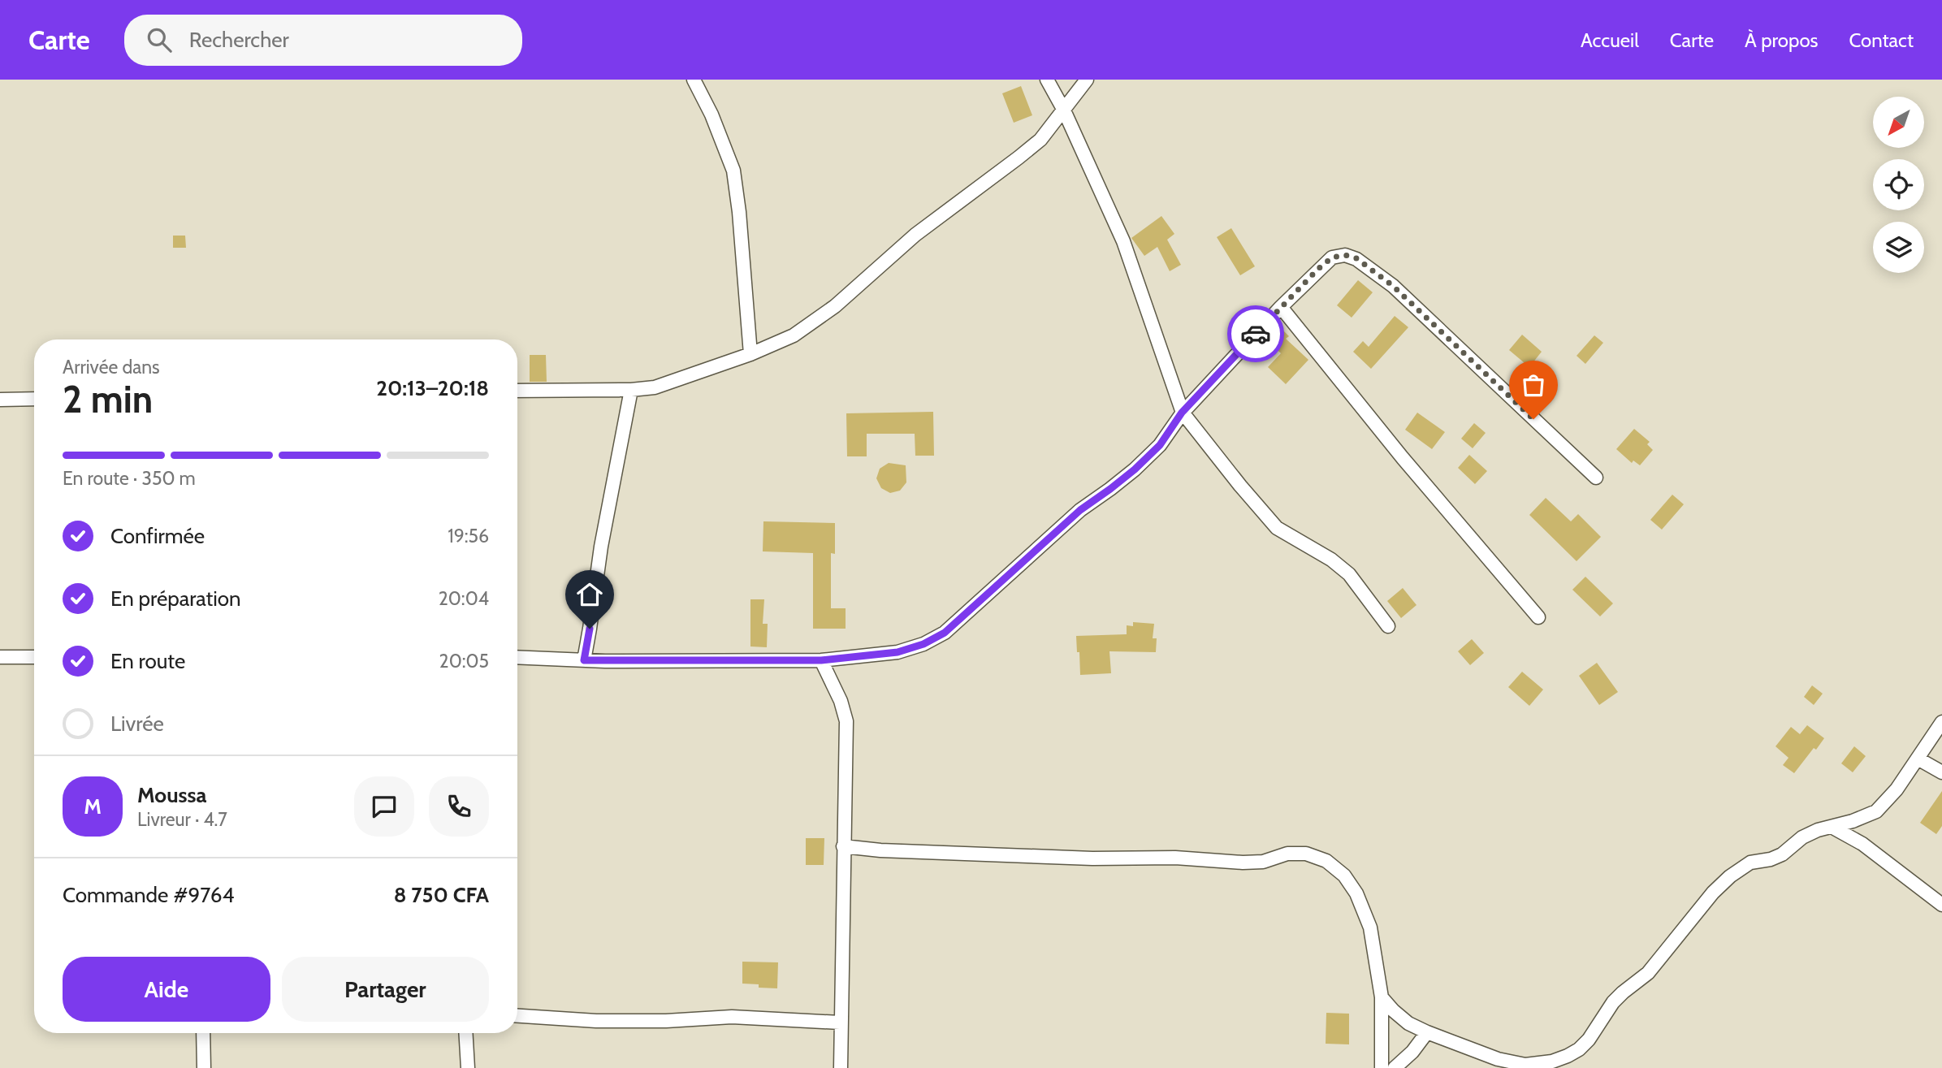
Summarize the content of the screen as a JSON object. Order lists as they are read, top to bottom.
{
  "north": "bottom left",
  "page": {
    "header": "Carte",
    "search": "Rechercher",
    "nav": [
      "Accueil",
      "Carte",
      "À propos",
      "Contact"
    ],
    "heading": ["2 min", "Arrivée dans", "20:13–20:18"],
    "panel": [
      "Moussa",
      "Livreur · 4.7",
      "Commande #9764",
      "8 750 CFA"
    ],
    "bar": "En route · 350 m",
    "list": [
      ["Confirmée", "19:56"],
      ["En préparation", "20:04"],
      ["En route", "20:05"],
      "Livrée"
    ],
    "round": "M",
    "buttons": ["Aide", "Partager"]
  }
}
